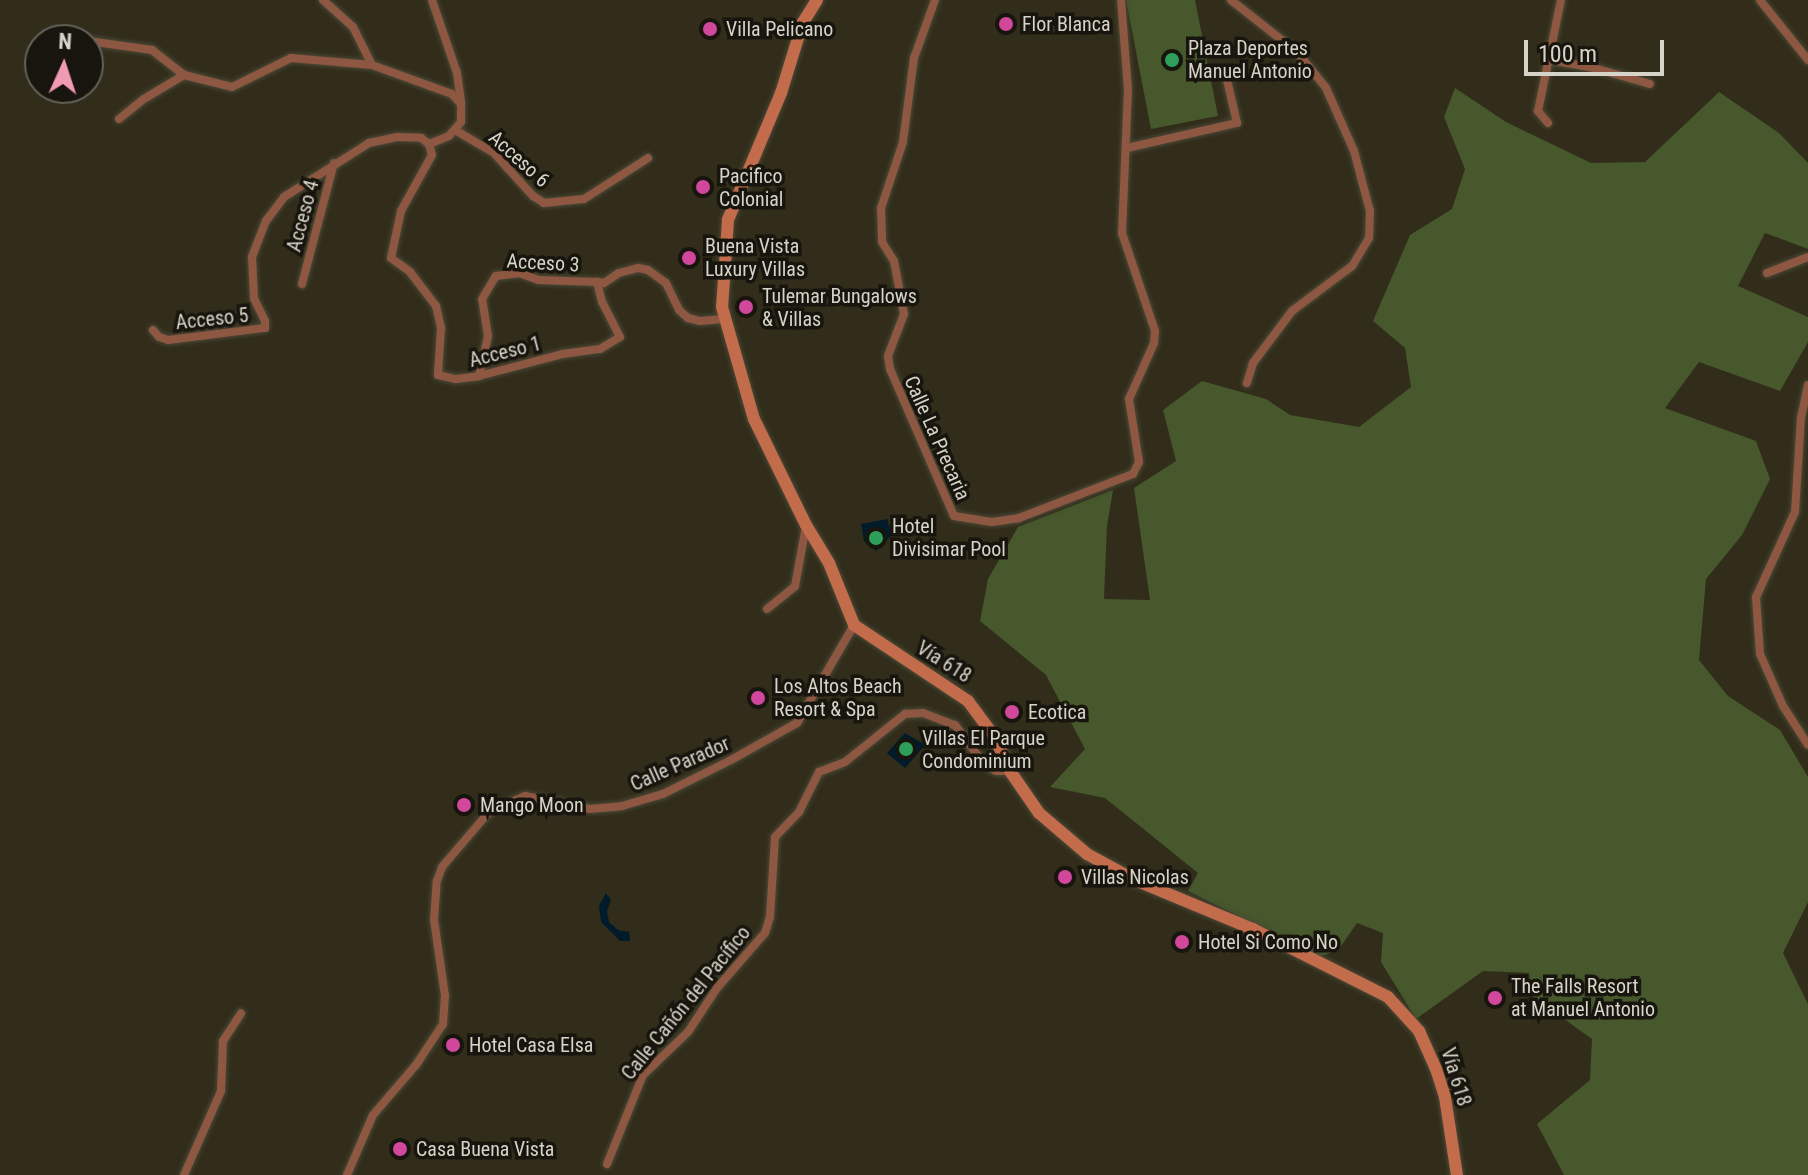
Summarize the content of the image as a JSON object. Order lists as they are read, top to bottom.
{
  "streets": {
    "street": [
      "Acceso 6",
      "Acceso 4",
      "Acceso 3",
      "Acceso 5",
      "Acceso 1",
      "Calle La Precaria",
      "Vía 618",
      "Calle Parador",
      "Calle Cañón del Pacífico"
    ]
  },
  "crossings": [
    ["Acceso 4", "Acceso 5"],
    ["Acceso 4", "Acceso 1"],
    ["Acceso 3", "Acceso 1"],
    ["Vía 618", "Calle Parador"],
    ["Vía 618", "Calle Cañón del Pacífico"]
  ],
  "places": [
    "Flor Blanca",
    "Villa Pelicano",
    "Plaza Deportes Manuel Antonio",
    "Pacifico Colonial",
    "Buena Vista Luxury Villas",
    "Tulemar Bungalows & Villas",
    "Hotel Divisimar Pool",
    "Los Altos Beach Resort & Spa",
    "Ecotica",
    "Villas El Parque Condominium",
    "Mango Moon",
    "Villas Nicolas",
    "Hotel Si Como No",
    "The Falls Resort at Manuel Antonio",
    "Hotel Casa Elsa",
    "Casa Buena Vista"
  ],
  "scale_bar": "100 m",
  "north": "top"
}
